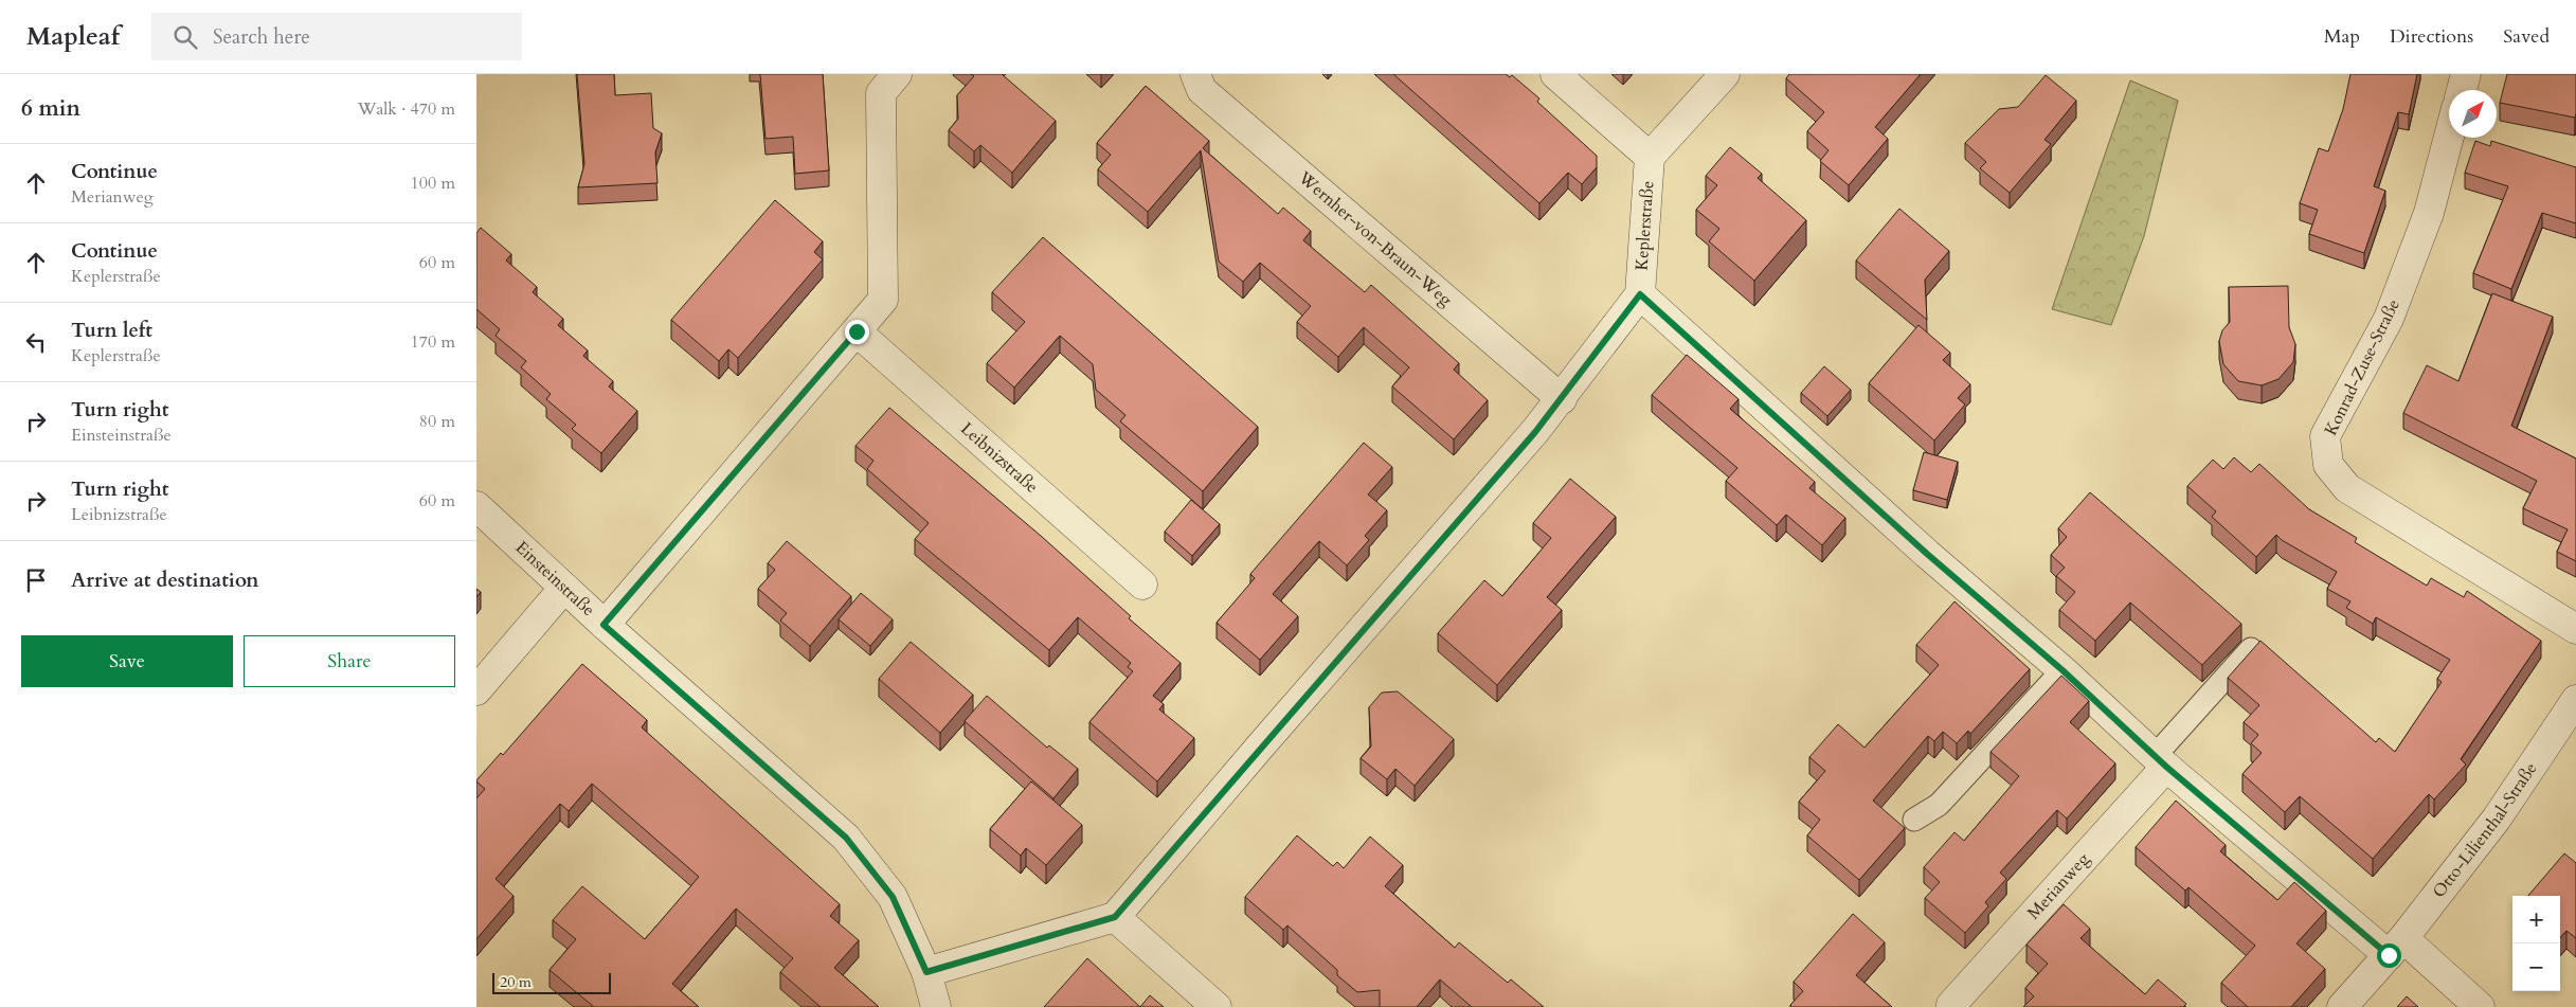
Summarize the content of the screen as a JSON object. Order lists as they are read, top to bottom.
{
  "streets": {
    "street": [
      "Keplerstraße",
      "Wernher-von-Braun-Weg",
      "Konrad-Zuse-Straße",
      "Leibnizstraße",
      "Einsteinstraße",
      "Otto-Lilienthal-Straße",
      "Merianweg"
    ]
  },
  "crossings": [
    ["Keplerstraße", "Wernher-von-Braun-Weg"]
  ],
  "scale_bar": "20 m",
  "north": "top right",
  "page": {
    "header": "Mapleaf",
    "search": "Search here",
    "nav": ["Map", "Directions", "Saved"],
    "heading": ["6 min", "Walk · 470 m"],
    "list": [
      ["Continue", "Merianweg", "100 m"],
      ["Continue", "Keplerstraße", "60 m"],
      ["Turn left", "Keplerstraße", "170 m"],
      ["Turn right", "Einsteinstraße", "80 m"],
      ["Turn right", "Leibnizstraße", "60 m"],
      "Arrive at destination"
    ],
    "buttons": ["Save", "Share"],
    "map_buttons": ["+", "−"],
    "scale": "20 m"
  }
}
